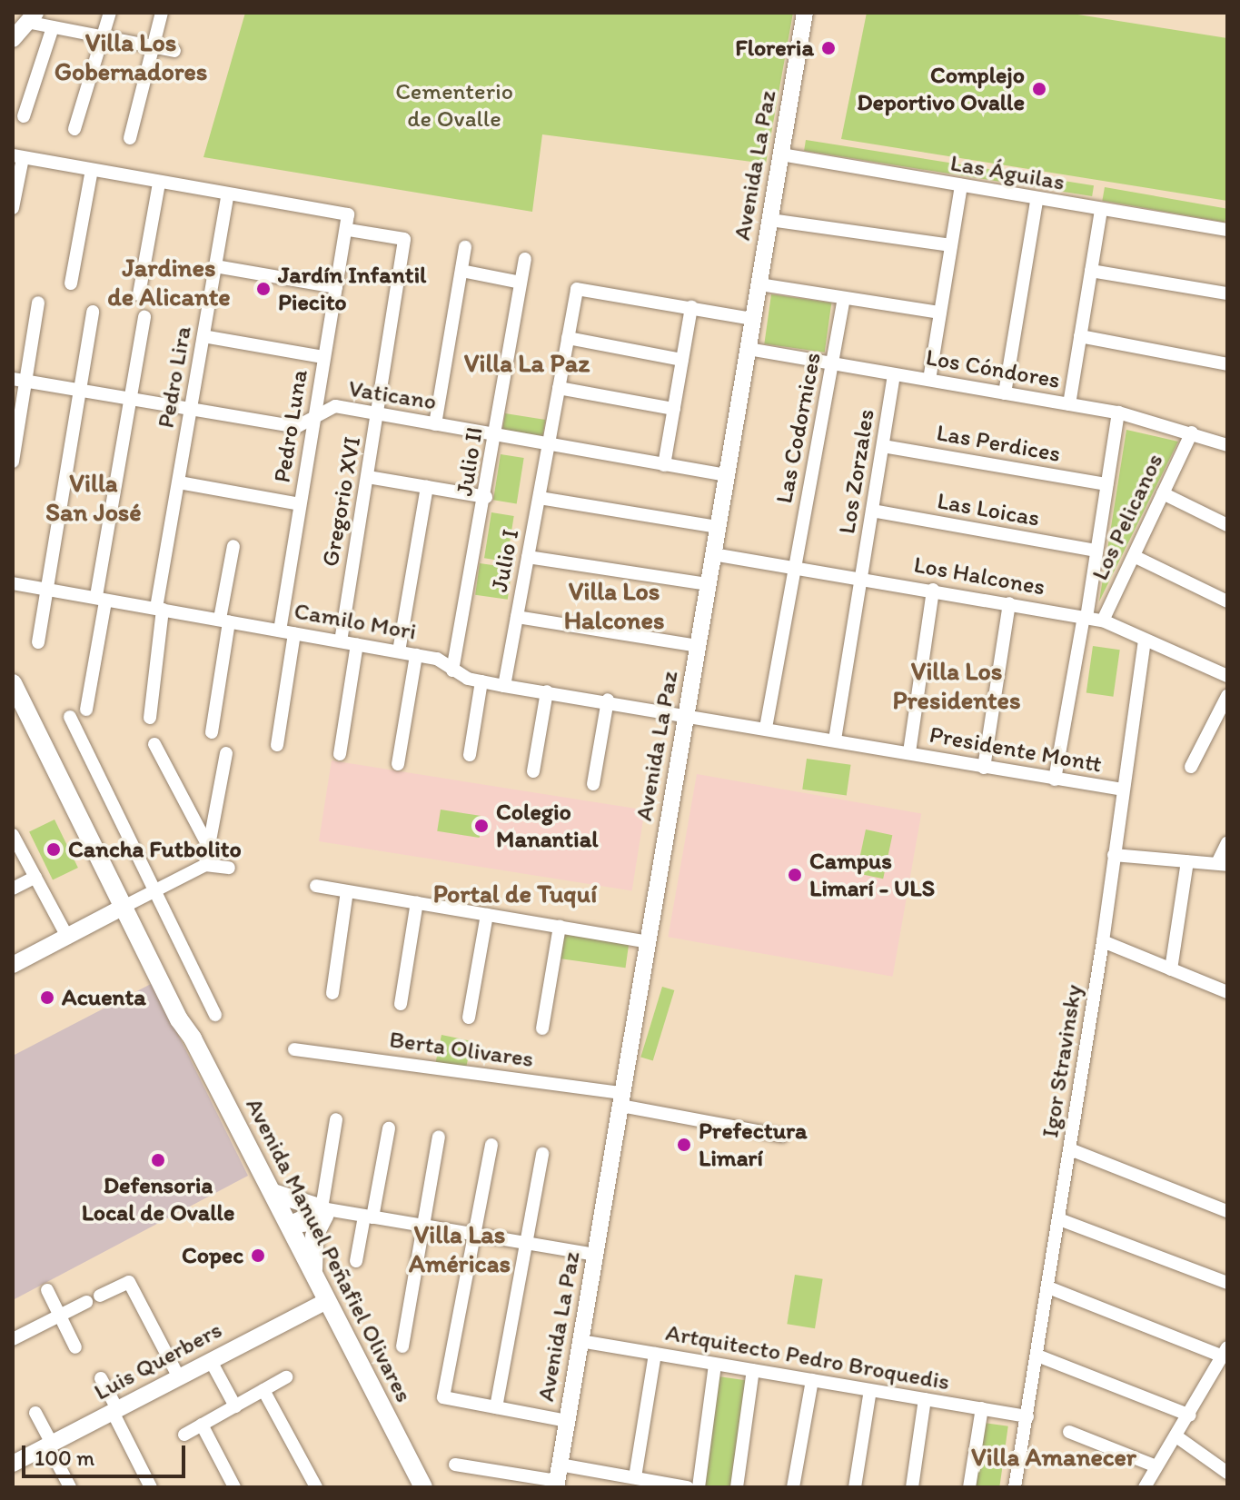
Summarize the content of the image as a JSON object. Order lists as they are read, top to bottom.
{
  "streets": {
    "main road": ["Avenida La Paz", "Avenida Manuel Peñafiel Olivares", "Luis Querbers"],
    "street": [
      "Las Águilas",
      "Los Cóndores",
      "Pedro Lira",
      "Vaticano",
      "Pedro Luna",
      "Las Codornices",
      "Las Perdices",
      "Julio II",
      "Los Zorzales",
      "Gregorio XVI",
      "Las Loicas",
      "Los Pelicanos",
      "Julio I",
      "Los Halcones",
      "Camilo Mori",
      "Presidente Montt",
      "Berta Olivares",
      "Igor Stravinsky",
      "Artquitecto Pedro Broquedis"
    ]
  },
  "crossings": [
    ["Avenida La Paz", "Las Águilas"],
    ["Avenida La Paz", "Los Cóndores"],
    ["Avenida La Paz", "Vaticano"],
    ["Avenida La Paz", "Los Halcones"],
    ["Avenida La Paz", "Camilo Mori"],
    ["Avenida La Paz", "Presidente Montt"],
    ["Avenida La Paz", "Berta Olivares"],
    ["Avenida La Paz", "Artquitecto Pedro Broquedis"],
    ["Los Cóndores", "Las Codornices"],
    ["Los Cóndores", "Los Zorzales"],
    ["Los Cóndores", "Los Pelicanos"],
    ["Pedro Lira", "Vaticano"],
    ["Pedro Lira", "Camilo Mori"],
    ["Vaticano", "Pedro Luna"],
    ["Vaticano", "Julio II"],
    ["Vaticano", "Gregorio XVI"],
    ["Vaticano", "Julio I"],
    ["Pedro Luna", "Gregorio XVI"],
    ["Pedro Luna", "Camilo Mori"],
    ["Las Codornices", "Los Halcones"],
    ["Las Codornices", "Presidente Montt"],
    ["Las Perdices", "Los Zorzales"],
    ["Las Perdices", "Los Pelicanos"],
    ["Julio II", "Camilo Mori"],
    ["Los Zorzales", "Las Loicas"],
    ["Los Zorzales", "Los Halcones"],
    ["Los Zorzales", "Presidente Montt"],
    ["Gregorio XVI", "Camilo Mori"],
    ["Las Loicas", "Los Pelicanos"],
    ["Los Pelicanos", "Los Halcones"],
    ["Los Pelicanos", "Presidente Montt"],
    ["Julio I", "Camilo Mori"],
    ["Los Halcones", "Igor Stravinsky"],
    ["Camilo Mori", "Presidente Montt"],
    ["Presidente Montt", "Igor Stravinsky"],
    ["Igor Stravinsky", "Artquitecto Pedro Broquedis"],
    ["Avenida Manuel Peñafiel Olivares", "Luis Querbers"]
  ],
  "districts": [
    "Villa Los Gobernadores",
    "Jardines de Alicante",
    "Villa La Paz",
    "Villa San José",
    "Villa Los Halcones",
    "Villa Los Presidentes",
    "Portal de Tuquí",
    "Villa Las Américas",
    "Villa Amanecer"
  ],
  "parks": ["Cementerio de Ovalle"],
  "places": [
    "Floreria",
    "Complejo Deportivo Ovalle",
    "Jardín Infantil Piecito",
    "Colegio Manantial",
    "Cancha Futbolito",
    "Campus Limarí - ULS",
    "Acuenta",
    "Prefectura Limarí",
    "Defensoria Local de Ovalle",
    "Copec"
  ],
  "scale_bar": "100 m"
}
